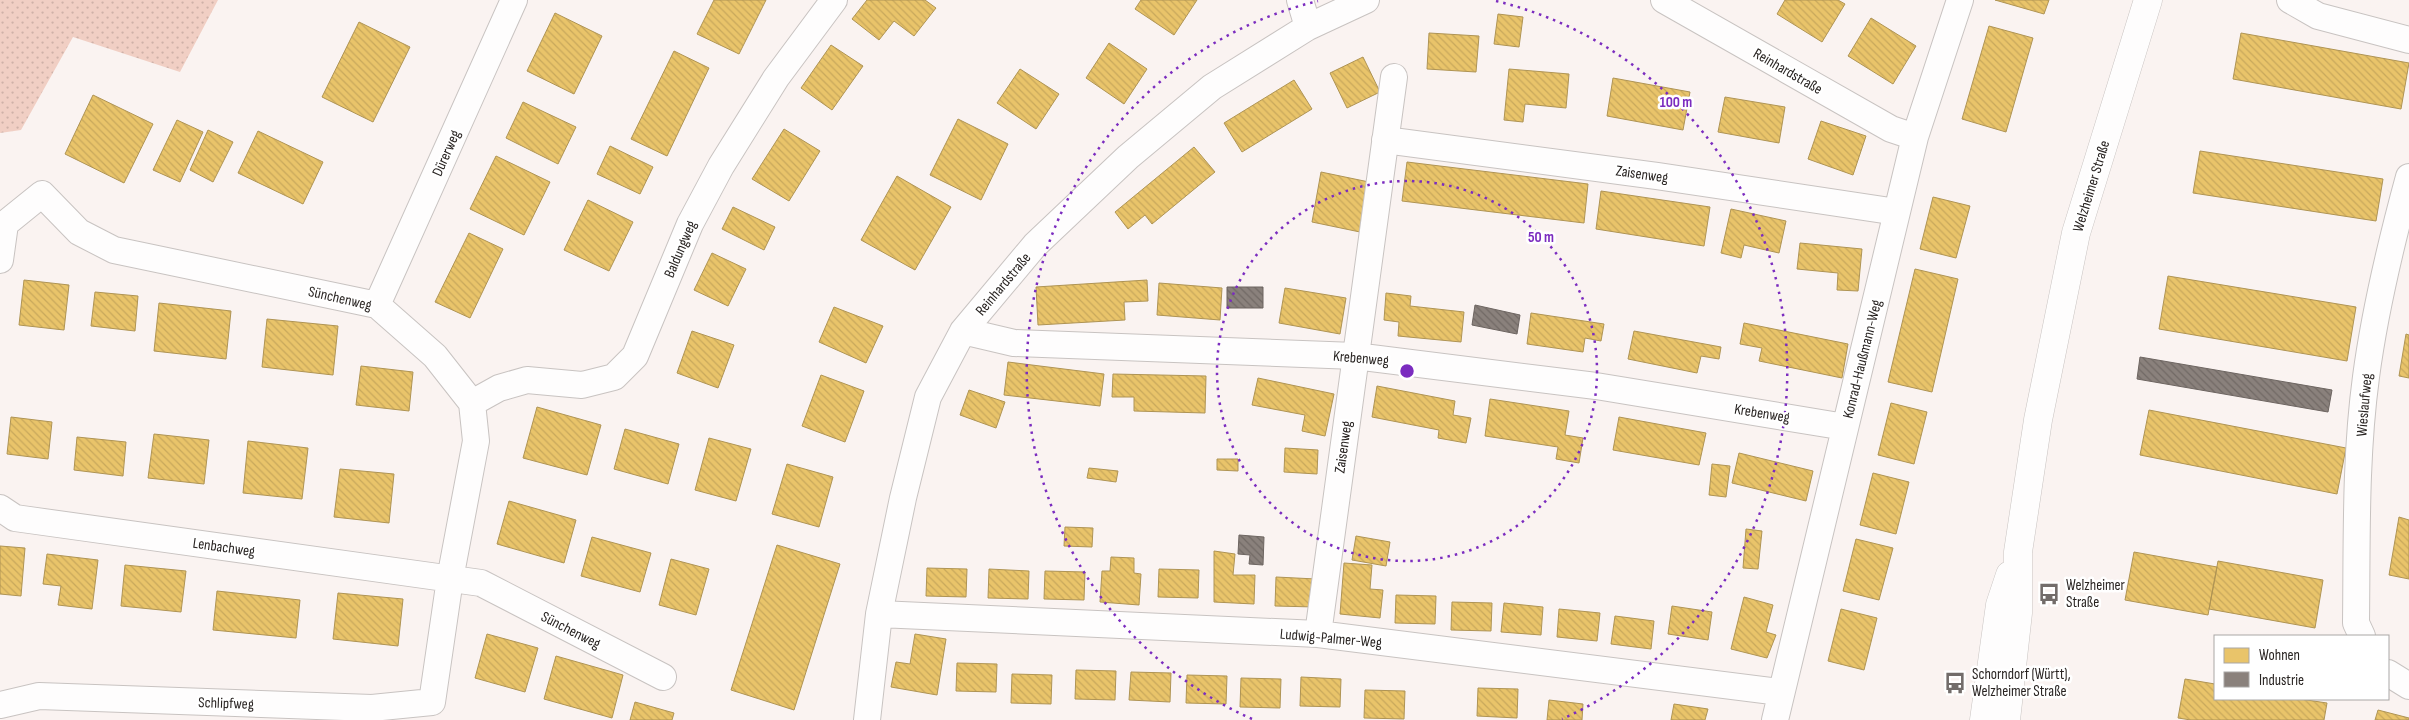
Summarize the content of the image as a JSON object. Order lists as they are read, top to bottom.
{
  "streets": {
    "main road": ["Welzheimer Straße"],
    "street": [
      "Reinhardstraße",
      "Dürerweg",
      "Zaisenweg",
      "Baldungweg",
      "Sünchenweg",
      "Krebenweg",
      "Konrad-Haußmann-Weg",
      "Wieslaufweg",
      "Lenbachweg",
      "Ludwig-Palmer-Weg",
      "Schlipfweg"
    ]
  },
  "crossings": [
    ["Reinhardstraße", "Krebenweg"],
    ["Reinhardstraße", "Konrad-Haußmann-Weg"],
    ["Reinhardstraße", "Ludwig-Palmer-Weg"],
    ["Dürerweg", "Sünchenweg"],
    ["Zaisenweg", "Krebenweg"],
    ["Zaisenweg", "Konrad-Haußmann-Weg"],
    ["Zaisenweg", "Ludwig-Palmer-Weg"],
    ["Baldungweg", "Sünchenweg"],
    ["Sünchenweg", "Lenbachweg"],
    ["Krebenweg", "Konrad-Haußmann-Weg"],
    ["Konrad-Haußmann-Weg", "Ludwig-Palmer-Weg"]
  ],
  "places": {
    "bus stop": ["Welzheimer Straße", "Schorndorf (Württ), Welzheimer Straße"]
  },
  "legend": ["Wohnen", "Industrie"],
  "rings": ["100 m", "50 m"]
}
